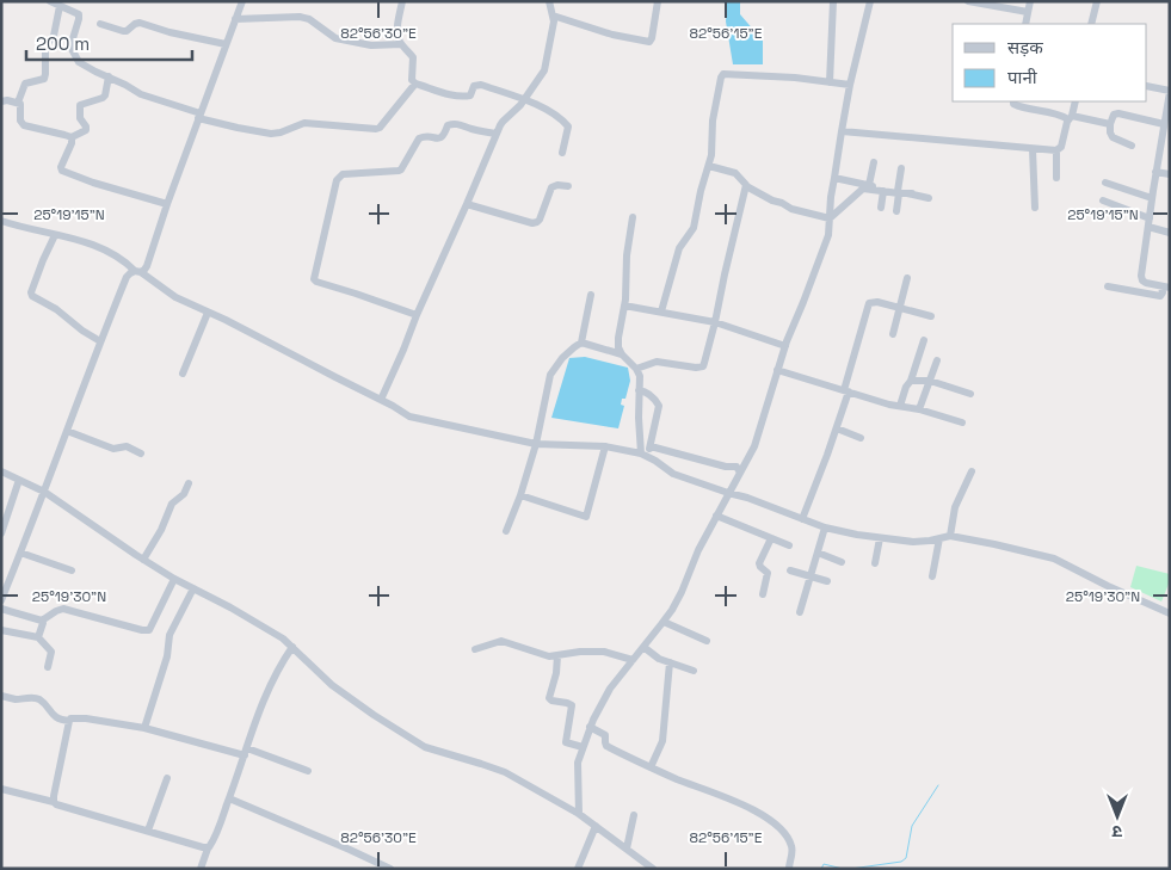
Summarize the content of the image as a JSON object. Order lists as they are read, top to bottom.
{
  "legend": ["सड़क", "पानी"],
  "scale_bar": "200 m",
  "north": "bottom",
  "coordinates": [
    "82°56'30\"E",
    "82°56'15\"E",
    "25°19'15\"N",
    "25°19'30\"N"
  ]
}
